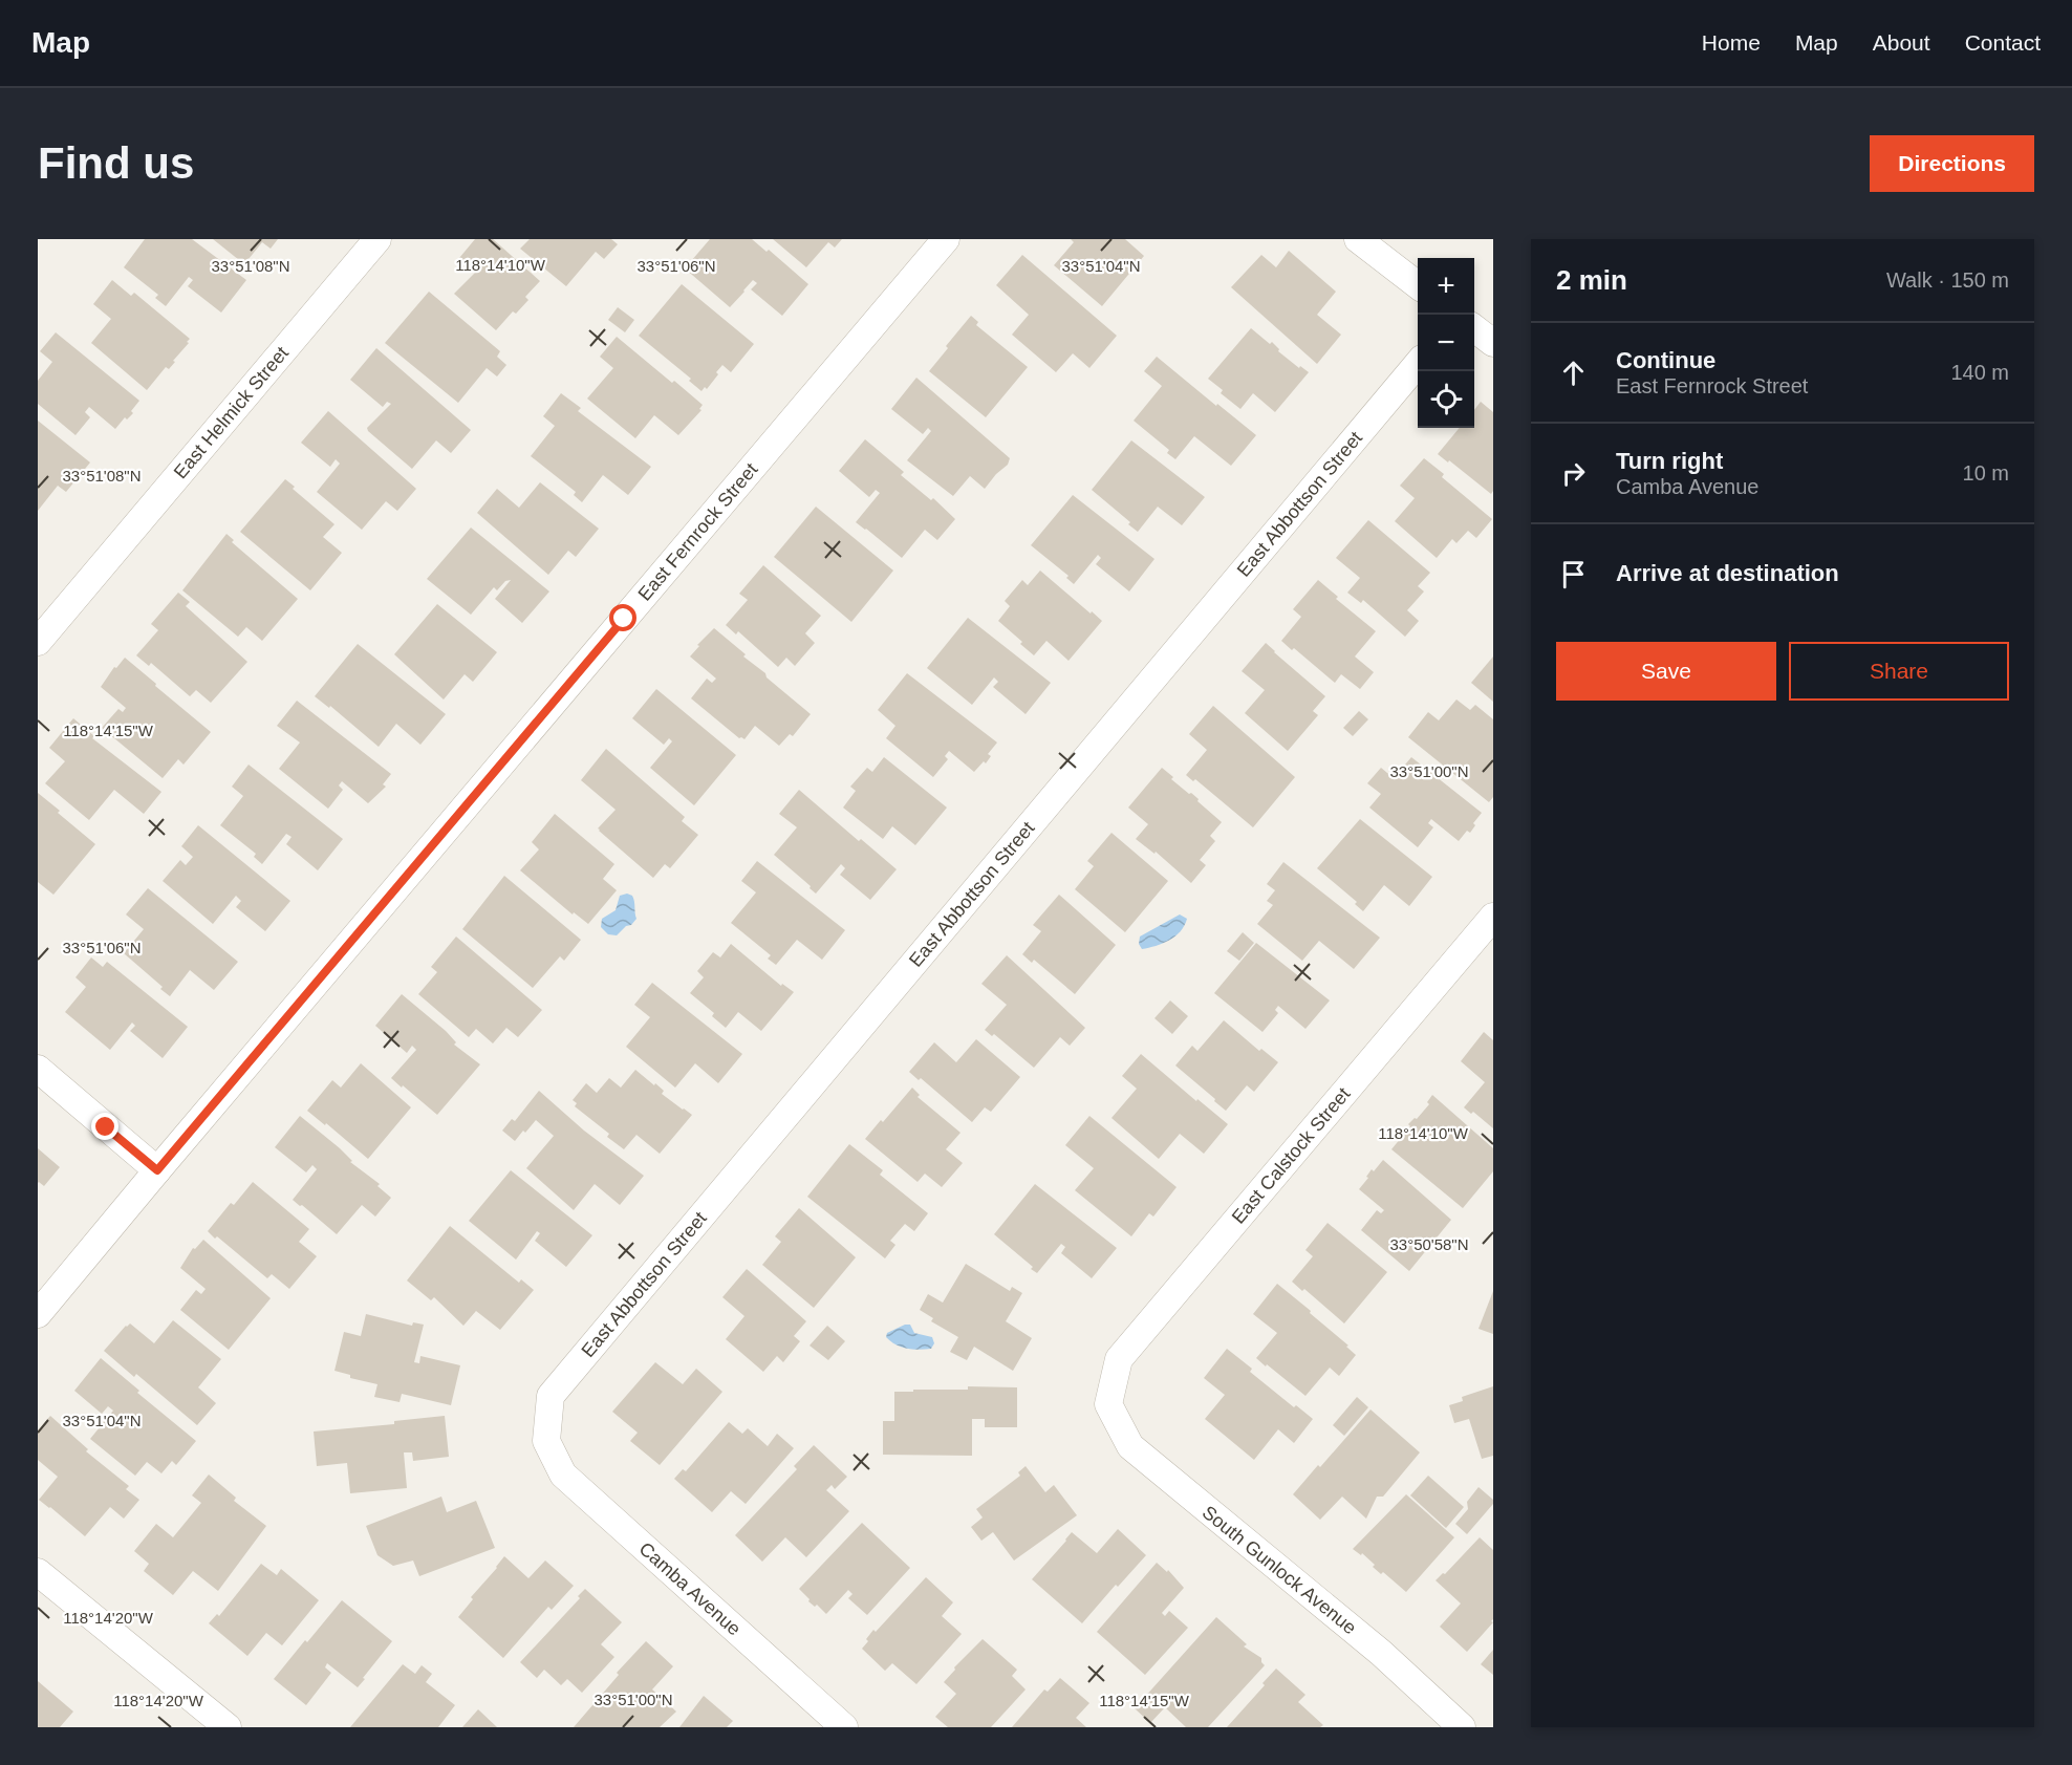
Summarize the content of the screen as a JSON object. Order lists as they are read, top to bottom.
{
  "streets": {
    "street": [
      "East Helmick Street",
      "East Abbottson Street",
      "East Fernrock Street",
      "East Calstock Street",
      "South Gunlock Avenue",
      "Camba Avenue"
    ]
  },
  "crossings": [
    ["East Abbottson Street", "Camba Avenue"],
    ["East Calstock Street", "South Gunlock Avenue"]
  ],
  "page": {
    "header": "Map",
    "nav": [
      "Home",
      "Map",
      "About",
      "Contact"
    ],
    "buttons": [
      "Directions",
      ["Save", "Share"]
    ],
    "title": "Find us",
    "heading": ["2 min", "Walk · 150 m"],
    "map_buttons": ["+", "−"],
    "list": [
      ["Continue", "East Fernrock Street", "140 m"],
      ["Turn right", "Camba Avenue", "10 m"],
      "Arrive at destination"
    ]
  },
  "coordinates": [
    "118°14'10\"W",
    "33°51'08\"N",
    "33°51'06\"N",
    "33°51'04\"N",
    "118°14'15\"W",
    "33°51'00\"N",
    "33°50'58\"N",
    "118°14'20\"W"
  ]
}
